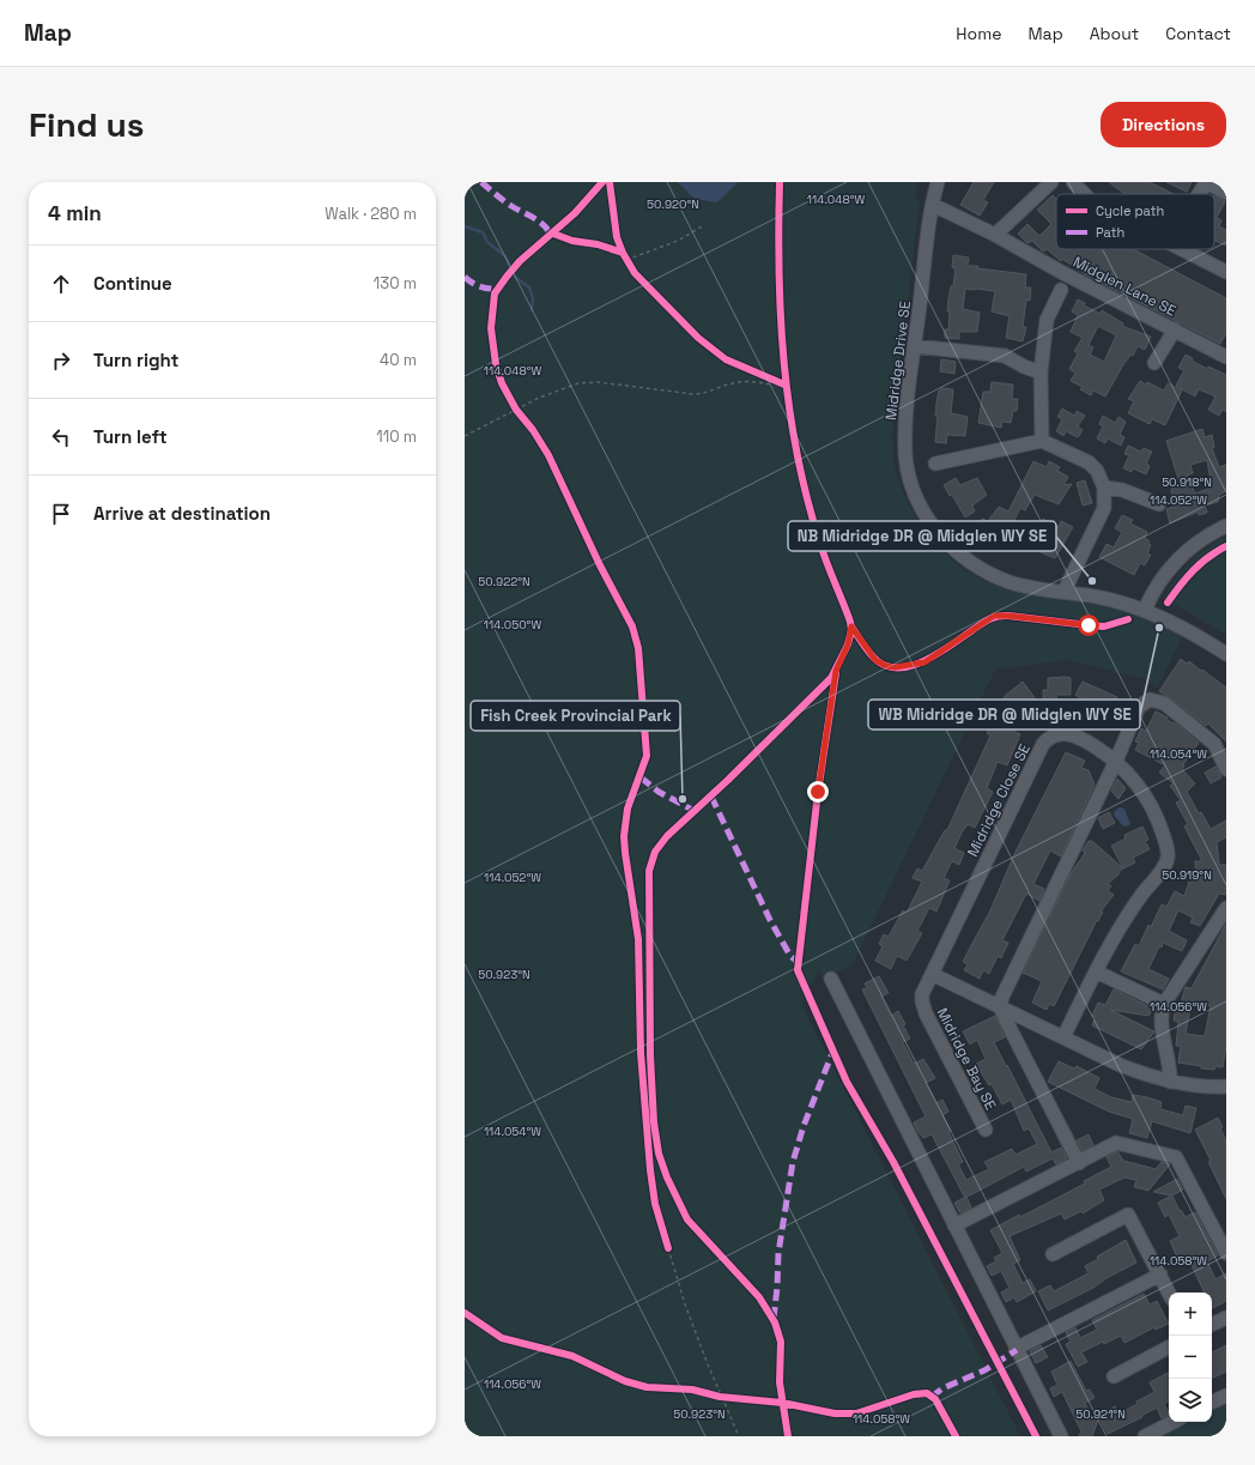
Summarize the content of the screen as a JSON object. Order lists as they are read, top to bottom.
{
  "streets": {
    "street": [
      "Midglen Lane SE",
      "Midridge Drive SE",
      "Midridge Close SE",
      "Midridge Bay SE"
    ]
  },
  "crossings": [
    ["Midglen Lane SE", "Midridge Drive SE"],
    ["Midridge Close SE", "Midridge Bay SE"]
  ],
  "places": ["NB Midridge DR @ Midglen WY SE", "WB Midridge DR @ Midglen WY SE", "Fish Creek Provincial Park"],
  "legend": ["Cycle path", "Path"],
  "page": {
    "header": "Map",
    "nav": [
      "Home",
      "Map",
      "About",
      "Contact"
    ],
    "buttons": "Directions",
    "title": "Find us",
    "heading": ["4 min", "Walk · 280 m"],
    "list": [
      ["Continue", "130 m"],
      ["Turn right", "40 m"],
      ["Turn left", "110 m"],
      "Arrive at destination"
    ],
    "map_buttons": ["+", "−"]
  },
  "coordinates": [
    "114.048°W",
    "50.920°N",
    "50.918°N",
    "114.052°W",
    "50.922°N",
    "114.050°W",
    "114.054°W",
    "50.919°N",
    "50.923°N",
    "114.056°W",
    "114.058°W",
    "50.921°N"
  ]
}
